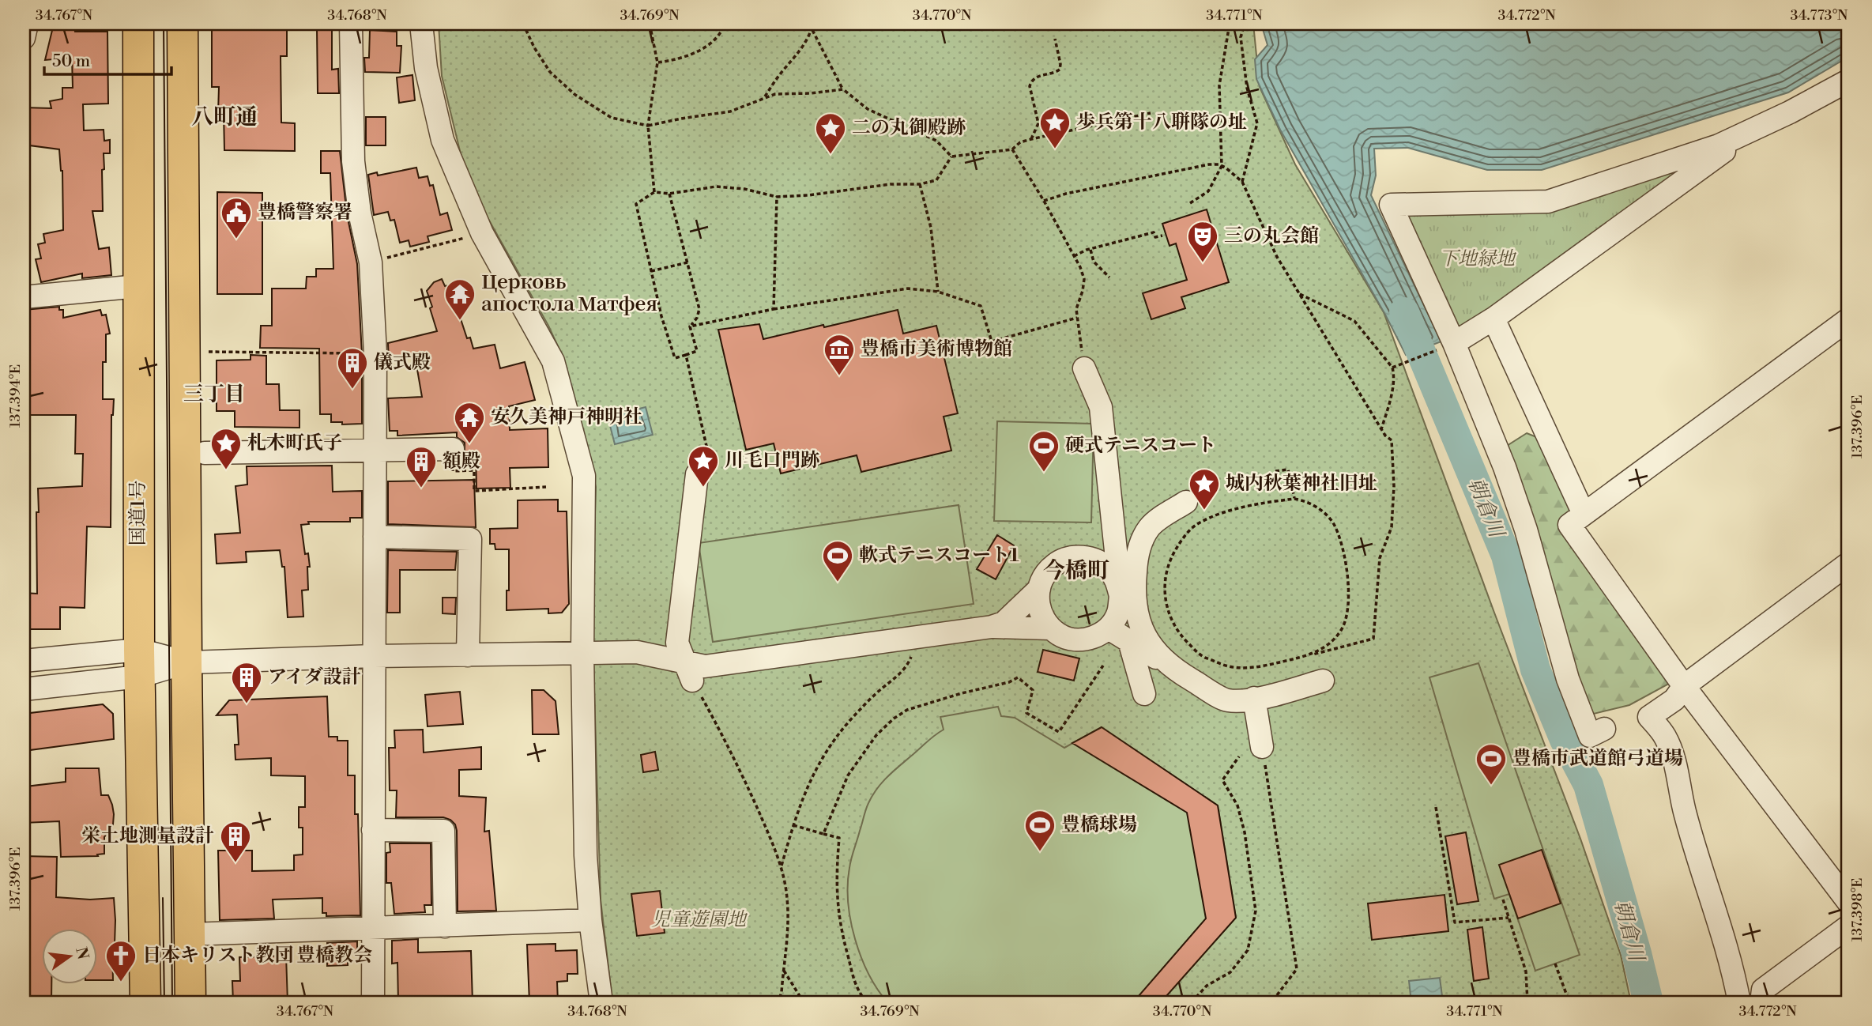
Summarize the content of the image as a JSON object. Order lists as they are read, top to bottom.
{
  "streets": {
    "highway": ["国道1号"]
  },
  "districts": ["八町通", "三丁目", "今橋町"],
  "water": ["朝倉川"],
  "parks": ["下地緑地", "児童遊園地"],
  "places": {
    "place": [
      "歩兵第十八聠隊の址",
      "二の丸御殿跡",
      "札木町氏子",
      "川毛口門跡",
      "城内秋葉神社旧址"
    ],
    "public building": ["豊橋警察署"],
    "theatre": ["三の丸会館"],
    "temple": ["Церковь апостола Матфея", "安久美神戸神明社"],
    "museum": ["豊橋市美術博物館"],
    "building": [
      "儀式殿",
      "額殿",
      "アイダ設計",
      "栄土地測量設計"
    ],
    "sports": [
      "硬式テニスコート",
      "軟式テニスコート1",
      "豊橋市武道館弓道場",
      "豊橋球場"
    ],
    "church": ["日本キリスト教団 豊橋教会"]
  },
  "scale_bar": "50 m",
  "north": "right",
  "coordinates": [
    "34.767°N",
    "34.768°N",
    "34.769°N",
    "34.770°N",
    "34.771°N",
    "34.772°N",
    "34.773°N",
    "137.394°E",
    "137.396°E",
    "137.398°E"
  ]
}
